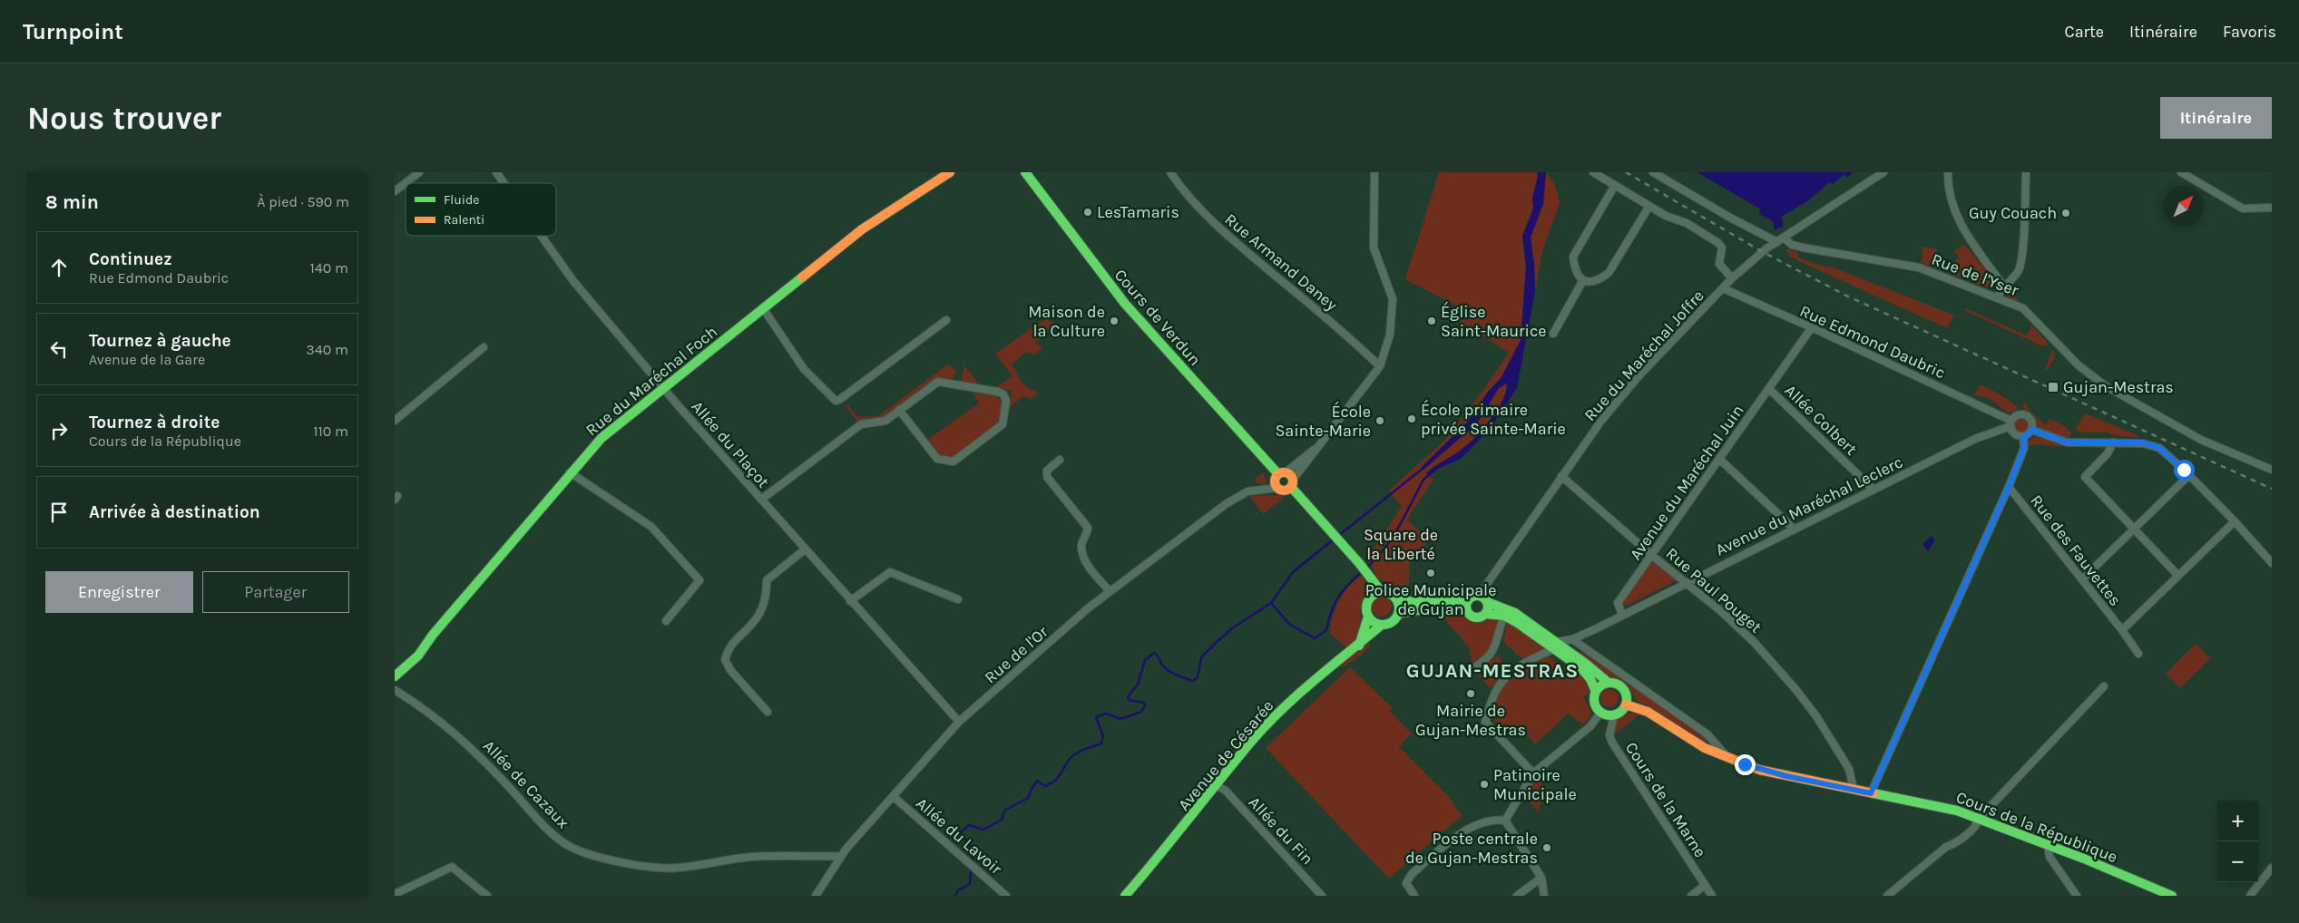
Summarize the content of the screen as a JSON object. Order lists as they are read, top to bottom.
{
  "streets": {
    "main road": [
      "Cours de Verdun",
      "Rue du Maréchal Foch",
      "Avenue de Césarée",
      "Cours de la République"
    ],
    "street": [
      "Rue Armand Daney",
      "Rue de l'Yser",
      "Rue Edmond Daubric",
      "Rue du Maréchal Joffre",
      "Allée Colbert",
      "Allée du Plaçot",
      "Avenue du Maréchal Juin",
      "Avenue du Maréchal Leclerc",
      "Rue des Fauvettes",
      "Rue Paul Pouget",
      "Rue de l'Or",
      "Allée de Cazaux",
      "Cours de la Marne",
      "Allée du Fin",
      "Allée du Lavoir"
    ]
  },
  "crossings": [
    ["Rue de l'Yser", "Rue du Maréchal Joffre"],
    ["Cours de Verdun", "Rue de l'Or"],
    ["Rue Edmond Daubric", "Rue du Maréchal Joffre"],
    ["Rue Edmond Daubric", "Avenue du Maréchal Juin"],
    ["Rue Edmond Daubric", "Avenue du Maréchal Leclerc"],
    ["Rue du Maréchal Joffre", "Rue Paul Pouget"],
    ["Rue du Maréchal Foch", "Allée du Plaçot"],
    ["Allée Colbert", "Avenue du Maréchal Juin"],
    ["Allée Colbert", "Avenue du Maréchal Leclerc"],
    ["Allée du Plaçot", "Rue de l'Or"],
    ["Avenue du Maréchal Juin", "Avenue du Maréchal Leclerc"],
    ["Avenue du Maréchal Juin", "Rue Paul Pouget"],
    ["Avenue du Maréchal Leclerc", "Rue Paul Pouget"],
    ["Rue Paul Pouget", "Cours de la République"],
    ["Rue de l'Or", "Allée de Cazaux"],
    ["Rue de l'Or", "Allée du Lavoir"],
    ["Avenue de Césarée", "Allée du Fin"],
    ["Cours de la Marne", "Cours de la République"]
  ],
  "districts": ["GUJAN-MESTRAS"],
  "parks": ["Square de la Liberté"],
  "places": {
    "other": [
      "LesTamaris",
      "Guy Couach",
      "Maison de la Culture",
      "Église Saint-Maurice",
      "École primaire privée Sainte-Marie",
      "École Sainte-Marie",
      "Police Municipale de Gujan",
      "Mairie de Gujan-Mestras",
      "Patinoire Municipale",
      "Poste centrale de Gujan-Mestras"
    ],
    "transit": ["Gujan-Mestras"]
  },
  "legend": ["Fluide", "Ralenti"],
  "north": "top right",
  "page": {
    "header": "Turnpoint",
    "nav": ["Carte", "Itinéraire", "Favoris"],
    "buttons": [
      "Itinéraire",
      ["Enregistrer", "Partager"]
    ],
    "title": "Nous trouver",
    "heading": ["8 min", "À pied · 590 m"],
    "list": [
      ["Continuez", "Rue Edmond Daubric", "140 m"],
      ["Tournez à gauche", "Avenue de la Gare", "340 m"],
      ["Tournez à droite", "Cours de la République", "110 m"],
      "Arrivée à destination"
    ],
    "map_buttons": ["+", "−"]
  }
}
